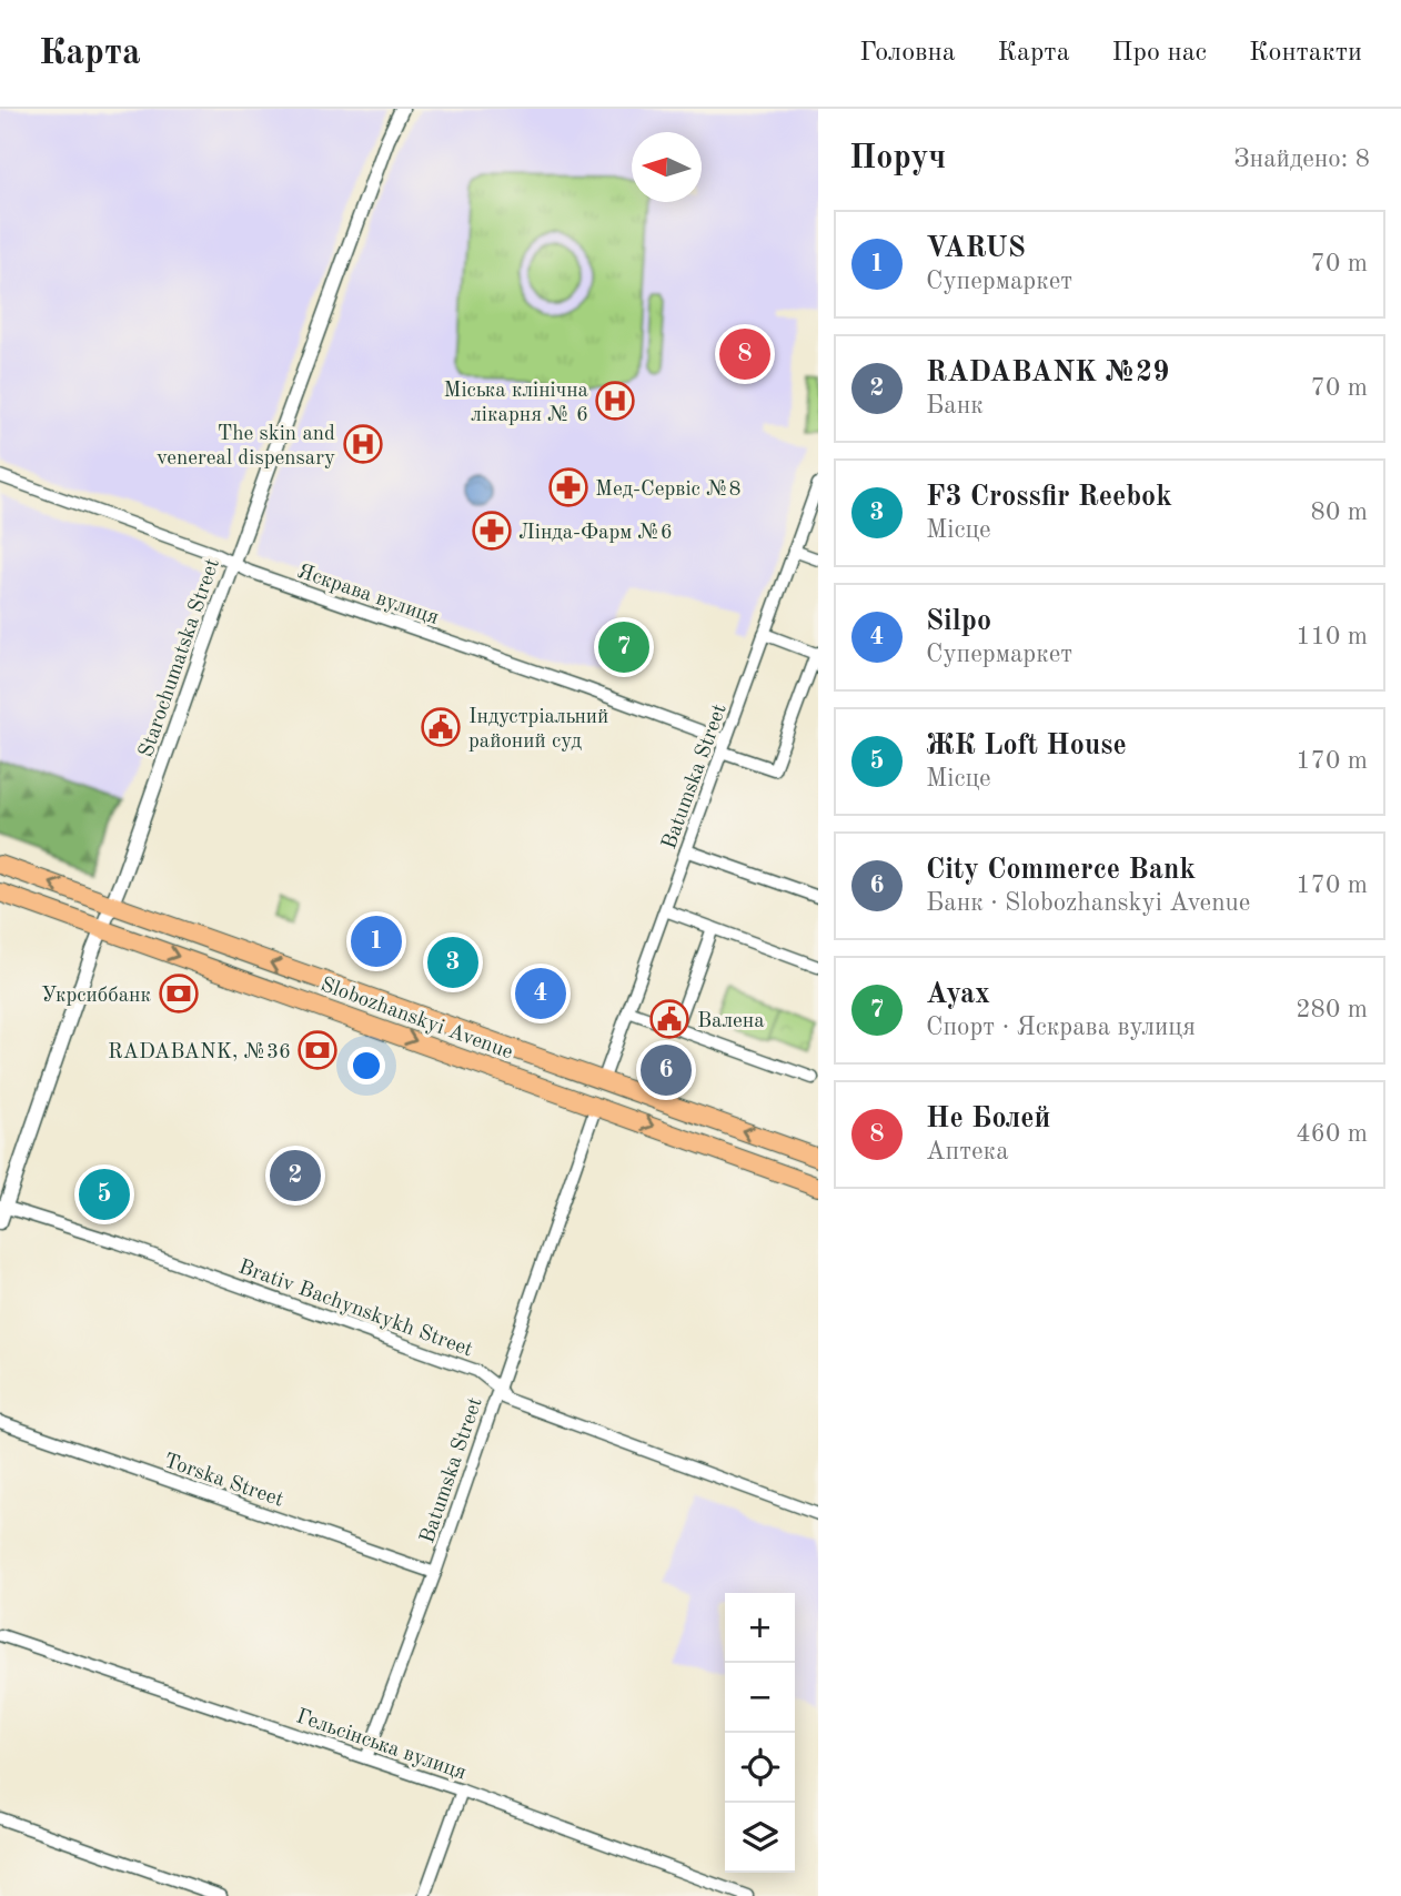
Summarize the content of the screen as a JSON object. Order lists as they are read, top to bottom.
{
  "streets": {
    "main road": ["Slobozhanskyi Avenue"],
    "street": [
      "Яскрава вулиця",
      "Starochumatska Street",
      "Batumska Street",
      "Brativ Bachynskykh Street",
      "Torska Street",
      "Гельсінська вулиця"
    ]
  },
  "crossings": [
    ["Яскрава вулиця", "Starochumatska Street"],
    ["Яскрава вулиця", "Batumska Street"],
    ["Starochumatska Street", "Slobozhanskyi Avenue"],
    ["Starochumatska Street", "Brativ Bachynskykh Street"],
    ["Batumska Street", "Slobozhanskyi Avenue"],
    ["Batumska Street", "Brativ Bachynskykh Street"],
    ["Batumska Street", "Torska Street"],
    ["Batumska Street", "Гельсінська вулиця"]
  ],
  "places": {
    "hospital": ["Міська клінічна лікарня № 6", "The skin and venereal dispensary"],
    "pharmacy": ["Мед-Сервіс №8", "Лінда-Фарм №6"],
    "public building": ["Індустріальний районий суд", "Валена"],
    "bank": ["Укрсиббанк", "RADABANK, №36"]
  },
  "north": "left",
  "page": {
    "header": "Карта",
    "nav": [
      "Головна",
      "Карта",
      "Про нас",
      "Контакти"
    ],
    "heading": ["Поруч", "Знайдено: 8"],
    "list": [
      {
        "mark": "1",
        "name": "VARUS",
        "note": "Супермаркет",
        "value": "70 m"
      },
      {
        "mark": "2",
        "name": "RADABANK №29",
        "note": "Банк",
        "value": "70 m"
      },
      {
        "mark": "3",
        "name": "F3 Crossfir Reebok",
        "note": "Місце",
        "value": "80 m"
      },
      {
        "mark": "4",
        "name": "Silpo",
        "note": "Супермаркет",
        "value": "110 m"
      },
      {
        "mark": "5",
        "name": "ЖК Loft House",
        "note": "Місце",
        "value": "170 m"
      },
      {
        "mark": "6",
        "name": "City Commerce Bank",
        "note": "Банк · Slobozhanskyi Avenue",
        "value": "170 m"
      },
      {
        "mark": "7",
        "name": "Ayax",
        "note": "Спорт · Яскрава вулиця",
        "value": "280 m"
      },
      {
        "mark": "8",
        "name": "Не Болей",
        "note": "Аптека",
        "value": "460 m"
      }
    ],
    "pins": [
      "8",
      "7",
      "1",
      "3",
      "4",
      "6",
      "2",
      "5"
    ],
    "map_buttons": ["+", "−"]
  }
}
